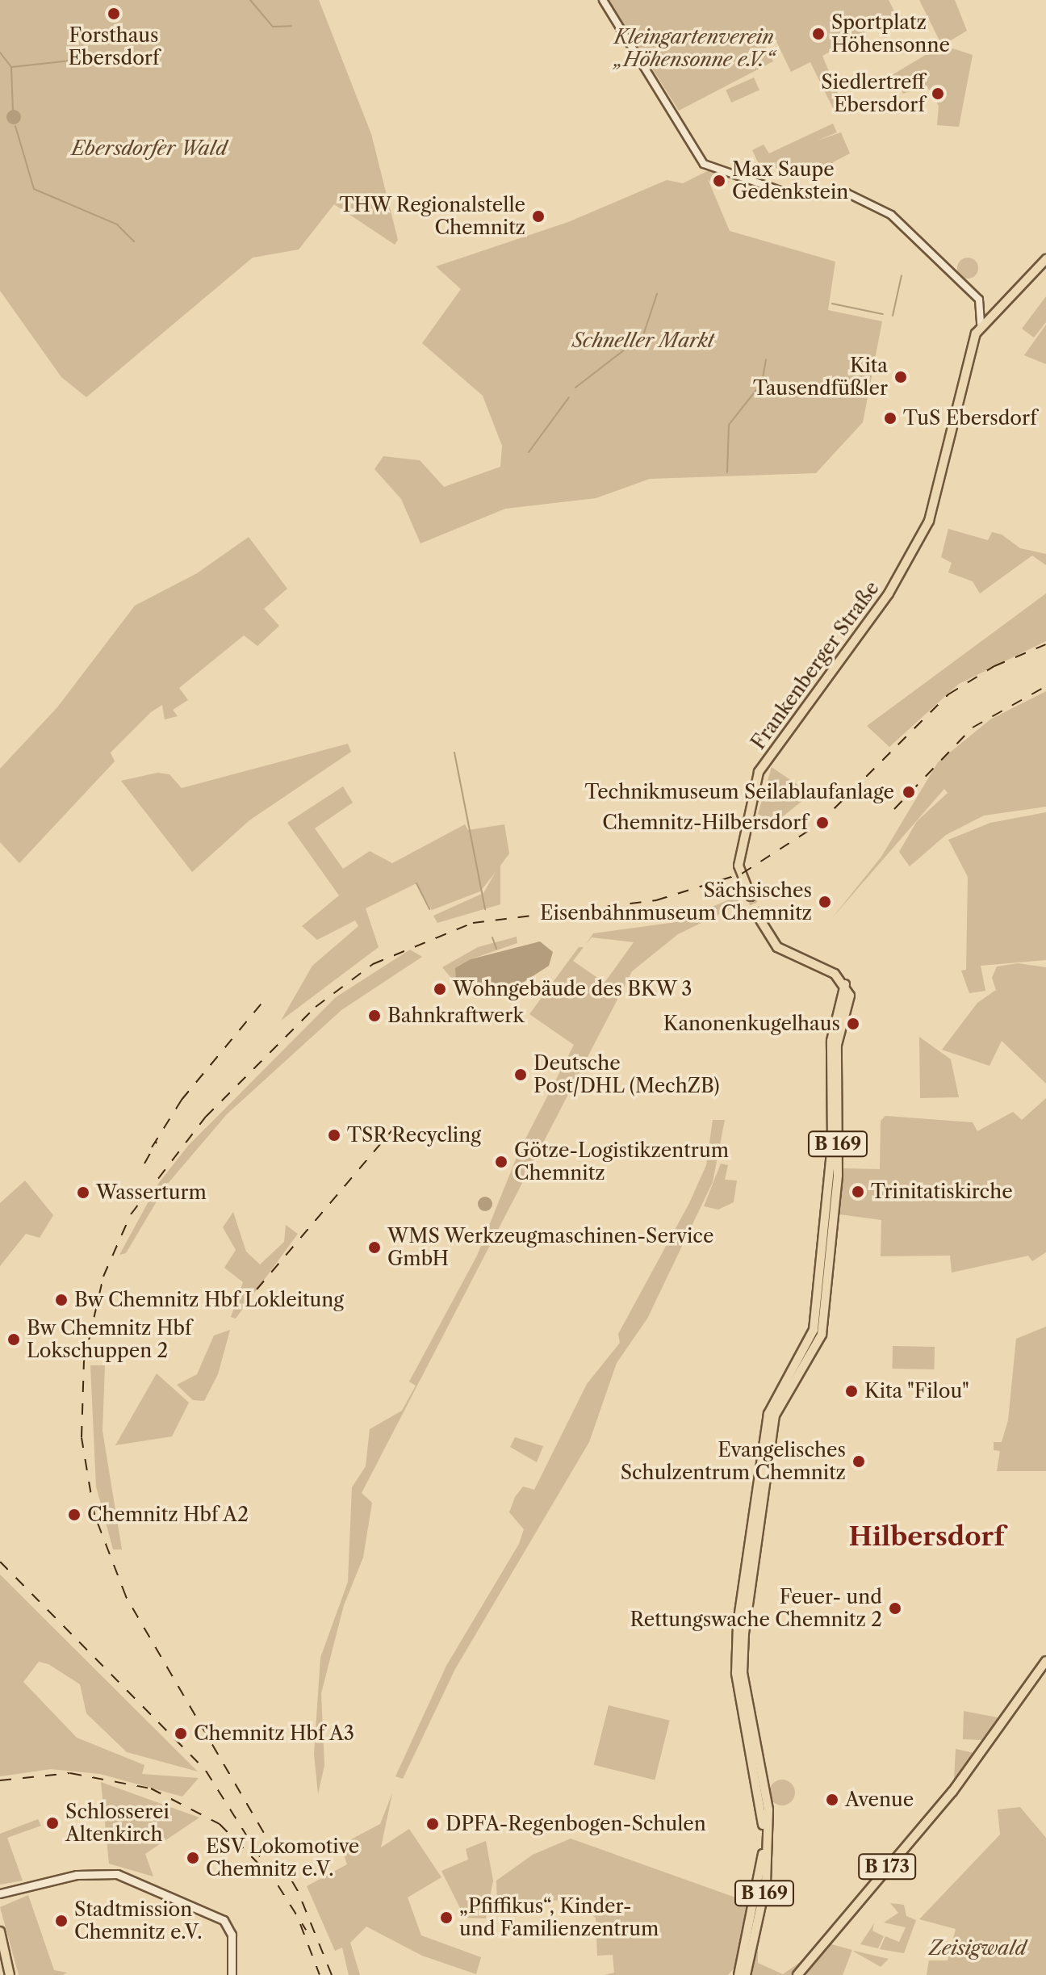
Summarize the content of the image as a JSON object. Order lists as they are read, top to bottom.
{
  "streets": {
    "main road": ["Frankenberger Straße", "B 169", "B 173"]
  },
  "districts": ["Hilbersdorf"],
  "parks": [
    "Kleingartenverein „Höhensonne e.V.“",
    "Ebersdorfer Wald",
    "Schneller Markt",
    "Zeisigwald"
  ],
  "places": [
    "Forsthaus Ebersdorf",
    "Sportplatz Höhensonne",
    "Siedlertreff Ebersdorf",
    "Max Saupe Gedenkstein",
    "THW Regionalstelle Chemnitz",
    "Kita Tausendfüßler",
    "TuS Ebersdorf",
    "Technikmuseum Seilablaufanlage",
    "Chemnitz-Hilbersdorf",
    "Sächsisches Eisenbahnmuseum Chemnitz",
    "Wohngebäude des BKW 3",
    "Bahnkraftwerk",
    "Kanonenkugelhaus",
    "Deutsche Post/DHL (MechZB)",
    "TSR Recycling",
    "Götze-Logistikzentrum Chemnitz",
    "Trinitatiskirche",
    "Wasserturm",
    "WMS Werkzeugmaschinen-Service GmbH",
    "Bw Chemnitz Hbf Lokleitung",
    "Bw Chemnitz Hbf Lokschuppen 2",
    "Kita \"Filou\"",
    "Evangelisches Schulzentrum Chemnitz",
    "Chemnitz Hbf A2",
    "Feuer- und Rettungswache Chemnitz 2",
    "Chemnitz Hbf A3",
    "Avenue",
    "Schlosserei Altenkirch",
    "DPFA-Regenbogen-Schulen",
    "ESV Lokomotive Chemnitz e.V.",
    "„Pfiffikus“, Kinder- und Familienzentrum",
    "Stadtmission Chemnitz e.V."
  ]
}
